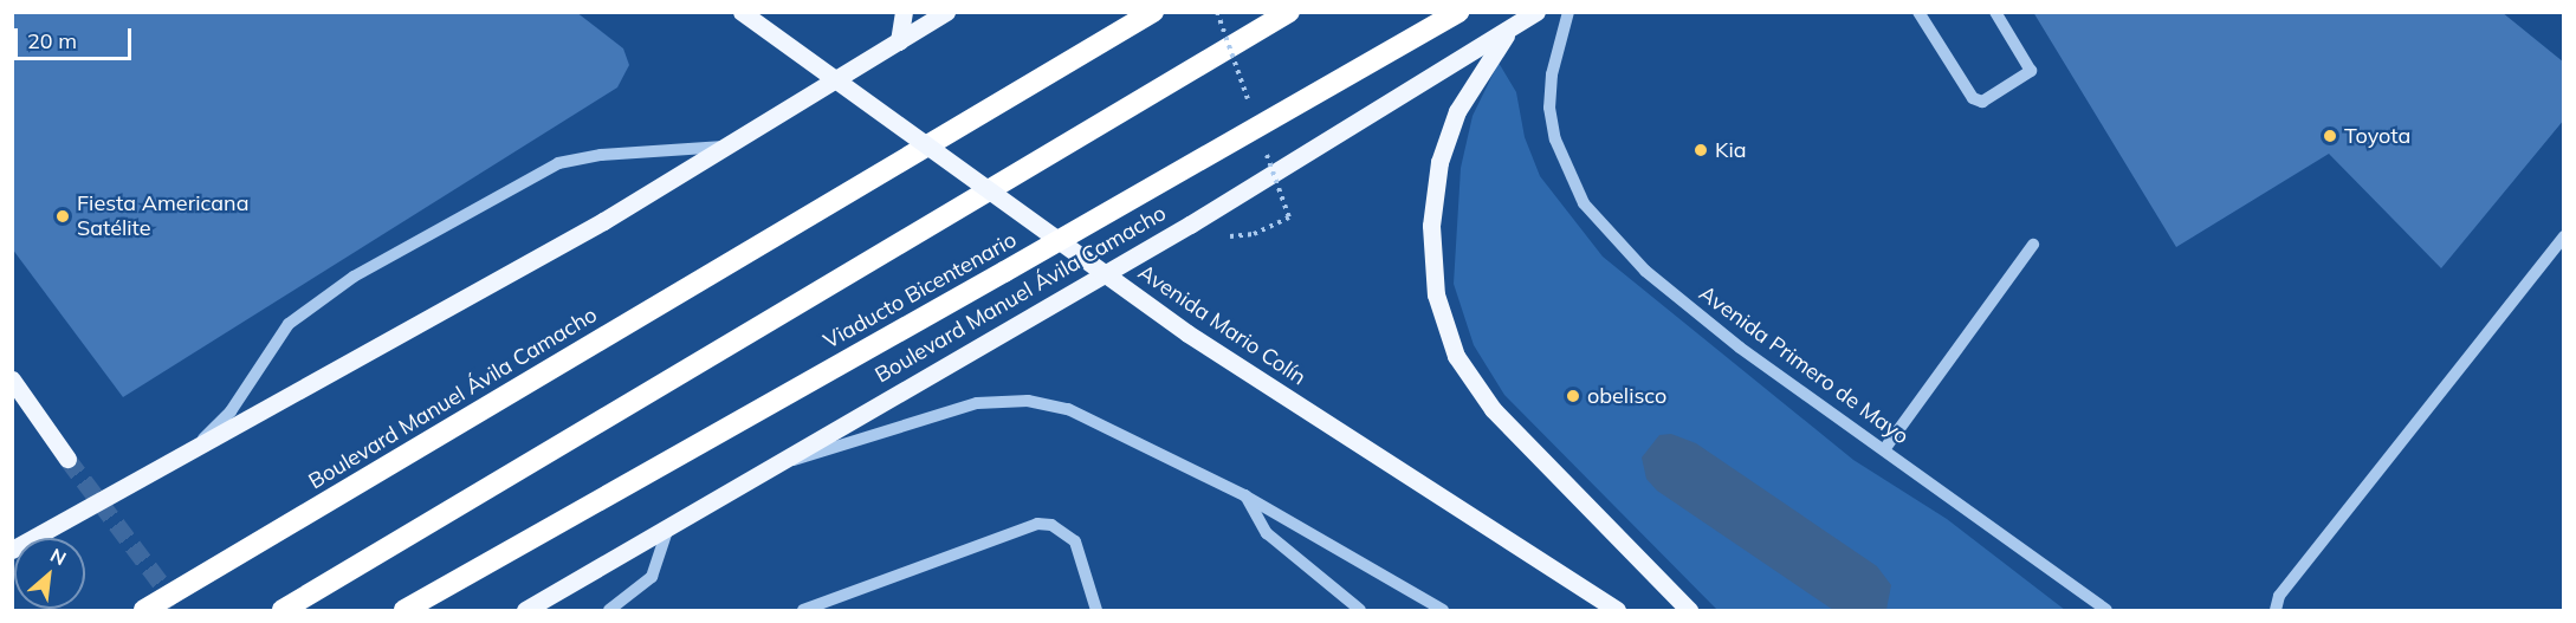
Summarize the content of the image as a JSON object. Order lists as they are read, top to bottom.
{
  "streets": {
    "highway": ["Viaducto Bicentenario", "Boulevard Manuel Ávila Camacho"],
    "main road": ["Avenida Mario Colín"],
    "street": ["Avenida Primero de Mayo"]
  },
  "places": [
    "Toyota",
    "Kia",
    "Fiesta Americana Satélite",
    "obelisco"
  ],
  "scale_bar": "20 m",
  "north": "top right"
}
